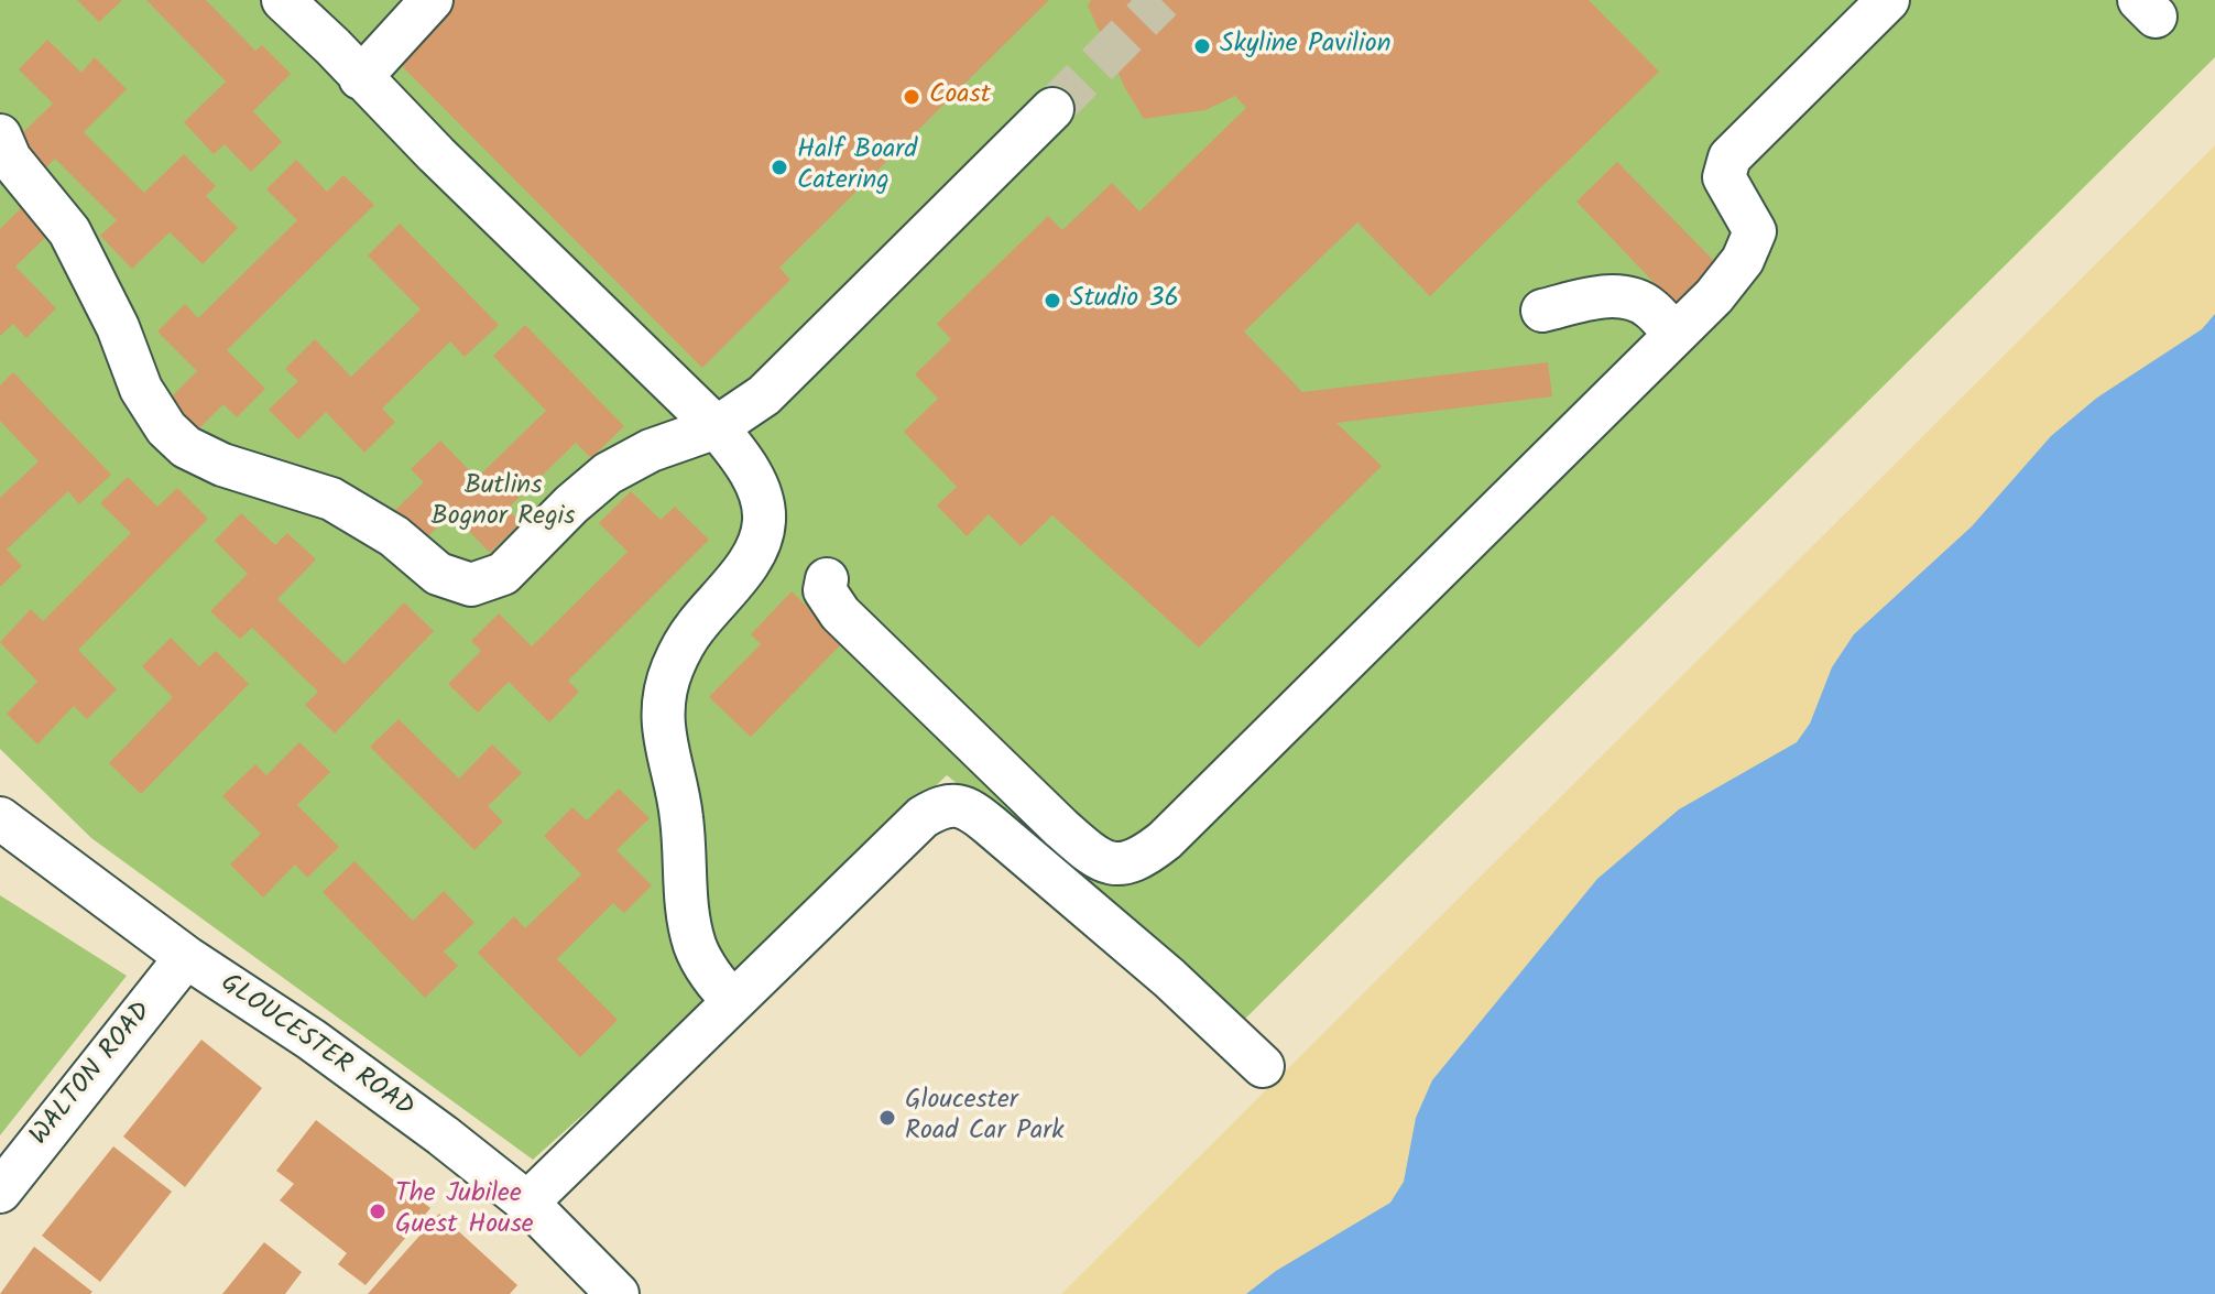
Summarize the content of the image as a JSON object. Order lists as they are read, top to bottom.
{
  "streets": {
    "street": ["GLOUCESTER ROAD", "WALTON ROAD"]
  },
  "crossings": [
    ["GLOUCESTER ROAD", "WALTON ROAD"]
  ],
  "parks": ["Butlins Bognor Regis"],
  "places": [
    "Skyline Pavilion",
    "Coast",
    "Half Board Catering",
    "Studio 36",
    "Gloucester Road Car Park",
    "The Jubilee Guest House"
  ]
}
